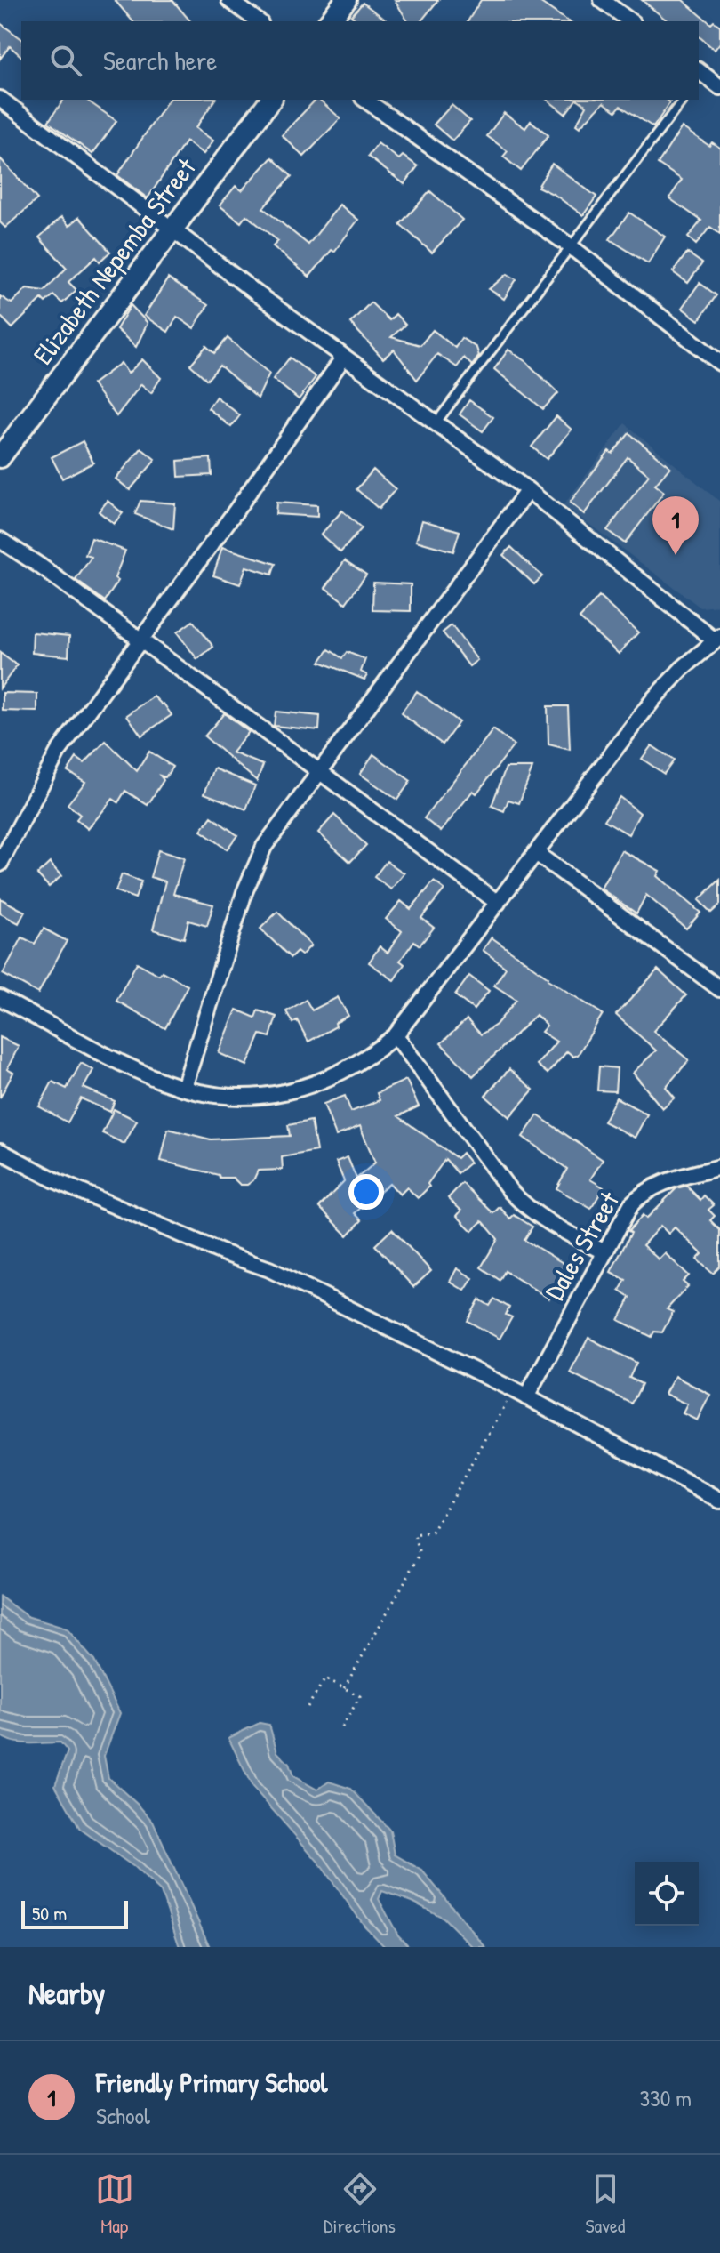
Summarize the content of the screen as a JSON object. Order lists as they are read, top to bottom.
{
  "streets": {
    "street": ["Elizabeth Nepemba Street", "Dales Street"]
  },
  "scale_bar": "50 m",
  "page": {
    "search": "Search here",
    "pins": "1",
    "scale": "50 m",
    "heading": "Nearby",
    "list": [
      {
        "mark": "1",
        "name": "Friendly Primary School",
        "note": "School",
        "value": "330 m"
      }
    ],
    "nav": ["Map", "Directions", "Saved"]
  }
}
